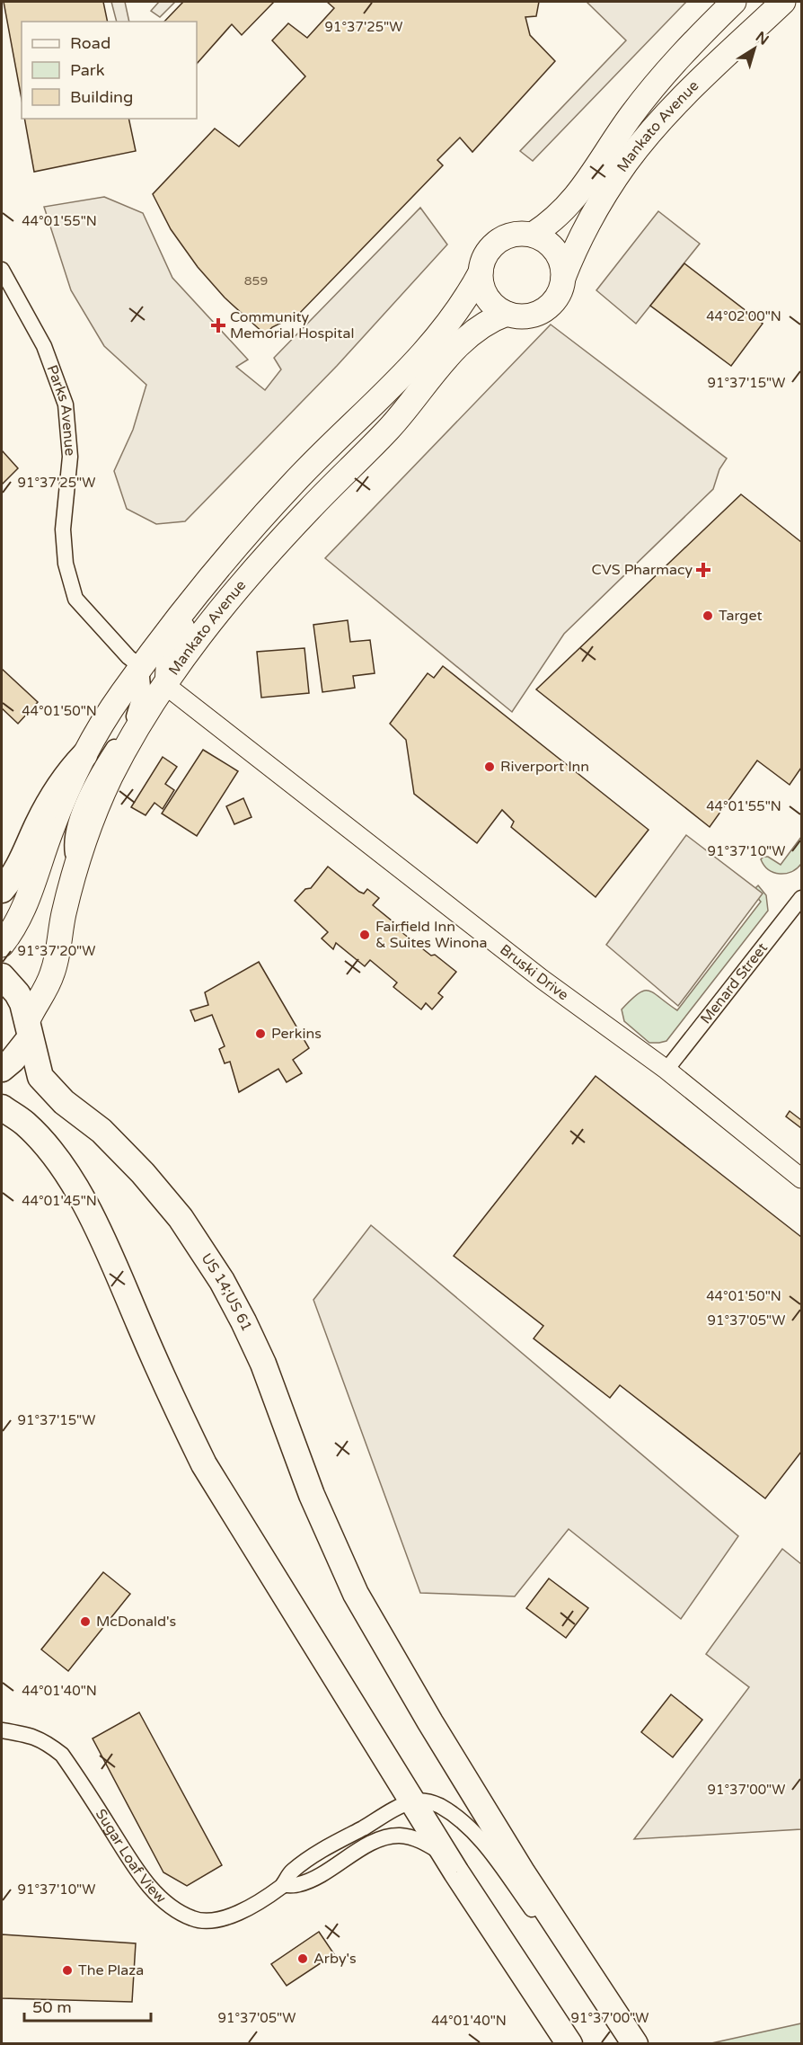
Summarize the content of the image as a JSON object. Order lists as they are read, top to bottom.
{
  "streets": {
    "highway": ["US 14;US 61"],
    "main road": ["Mankato Avenue"],
    "street": [
      "Parks Avenue",
      "Bruski Drive",
      "Menard Street",
      "Sugar Loaf View"
    ]
  },
  "crossings": [
    ["Mankato Avenue", "Parks Avenue"],
    ["Mankato Avenue", "Bruski Drive"],
    ["Mankato Avenue", "US 14;US 61"],
    ["Bruski Drive", "Menard Street"]
  ],
  "places": {
    "health": ["Community Memorial Hospital", "CVS Pharmacy"],
    "other": [
      "Target",
      "Riverport Inn",
      "Fairfield Inn & Suites Winona",
      "Perkins",
      "McDonald's",
      "Arby's",
      "The Plaza"
    ]
  },
  "house_numbers": ["859"],
  "legend": ["Road", "Park", "Building"],
  "scale_bar": "50 m",
  "north": "top right",
  "coordinates": [
    "91°37'25\"W",
    "44°01'55\"N",
    "44°02'00\"N",
    "91°37'15\"W",
    "44°01'50\"N",
    "91°37'10\"W",
    "91°37'20\"W",
    "44°01'45\"N",
    "91°37'05\"W",
    "44°01'40\"N",
    "91°37'00\"W"
  ]
}
